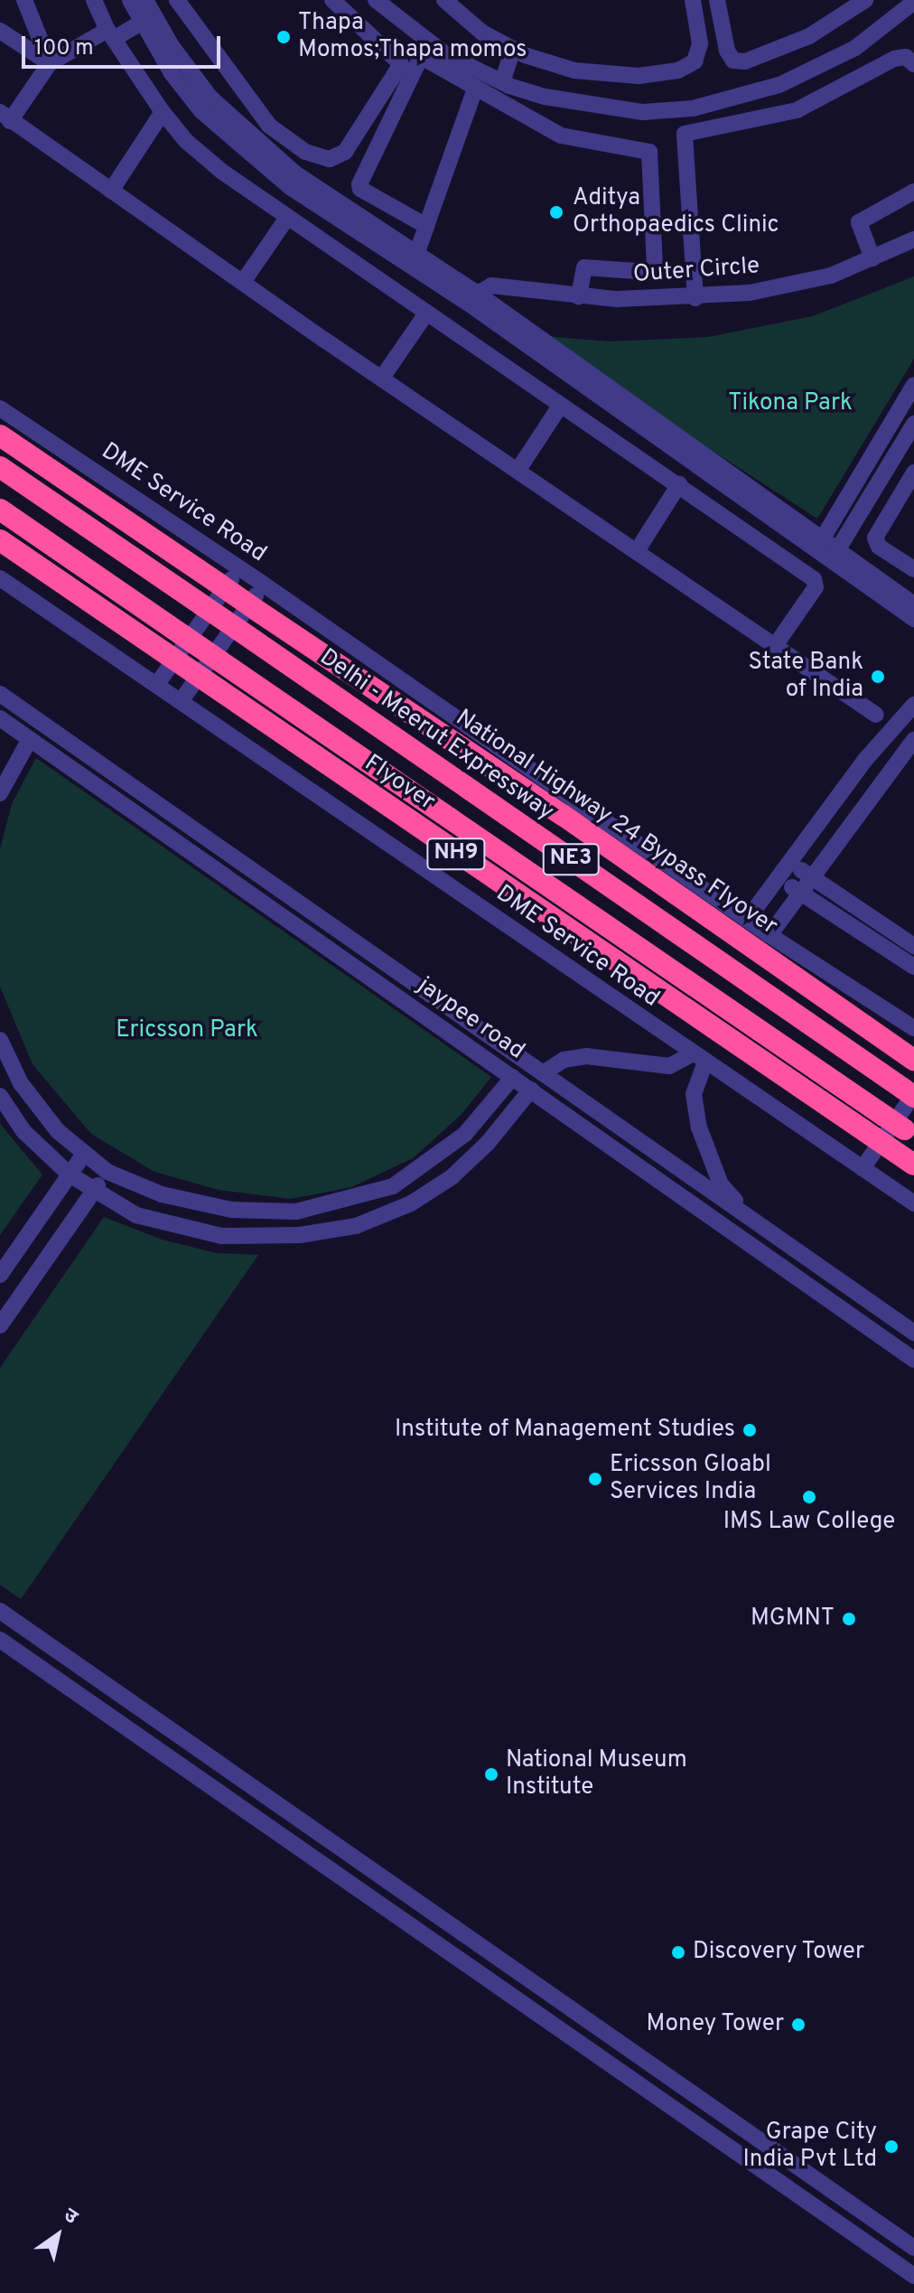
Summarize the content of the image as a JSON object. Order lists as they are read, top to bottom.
{
  "streets": {
    "highway": [
      "Delhi - Meerut Expressway",
      "Flyover",
      "National Highway 24 Bypass Flyover",
      "NH9",
      "NE3"
    ],
    "street": ["Outer Circle", "DME Service Road", "jaypee road"]
  },
  "parks": ["Tikona Park", "Ericsson Park"],
  "places": [
    "Thapa Momos;Thapa momos",
    "Aditya Orthopaedics Clinic",
    "State Bank of India",
    "Institute of Management Studies",
    "Ericsson Gloabl Services India",
    "IMS Law College",
    "MGMNT",
    "National Museum Institute",
    "Discovery Tower",
    "Money Tower",
    "Grape City India Pvt Ltd"
  ],
  "scale_bar": "100 m",
  "north": "top right"
}
